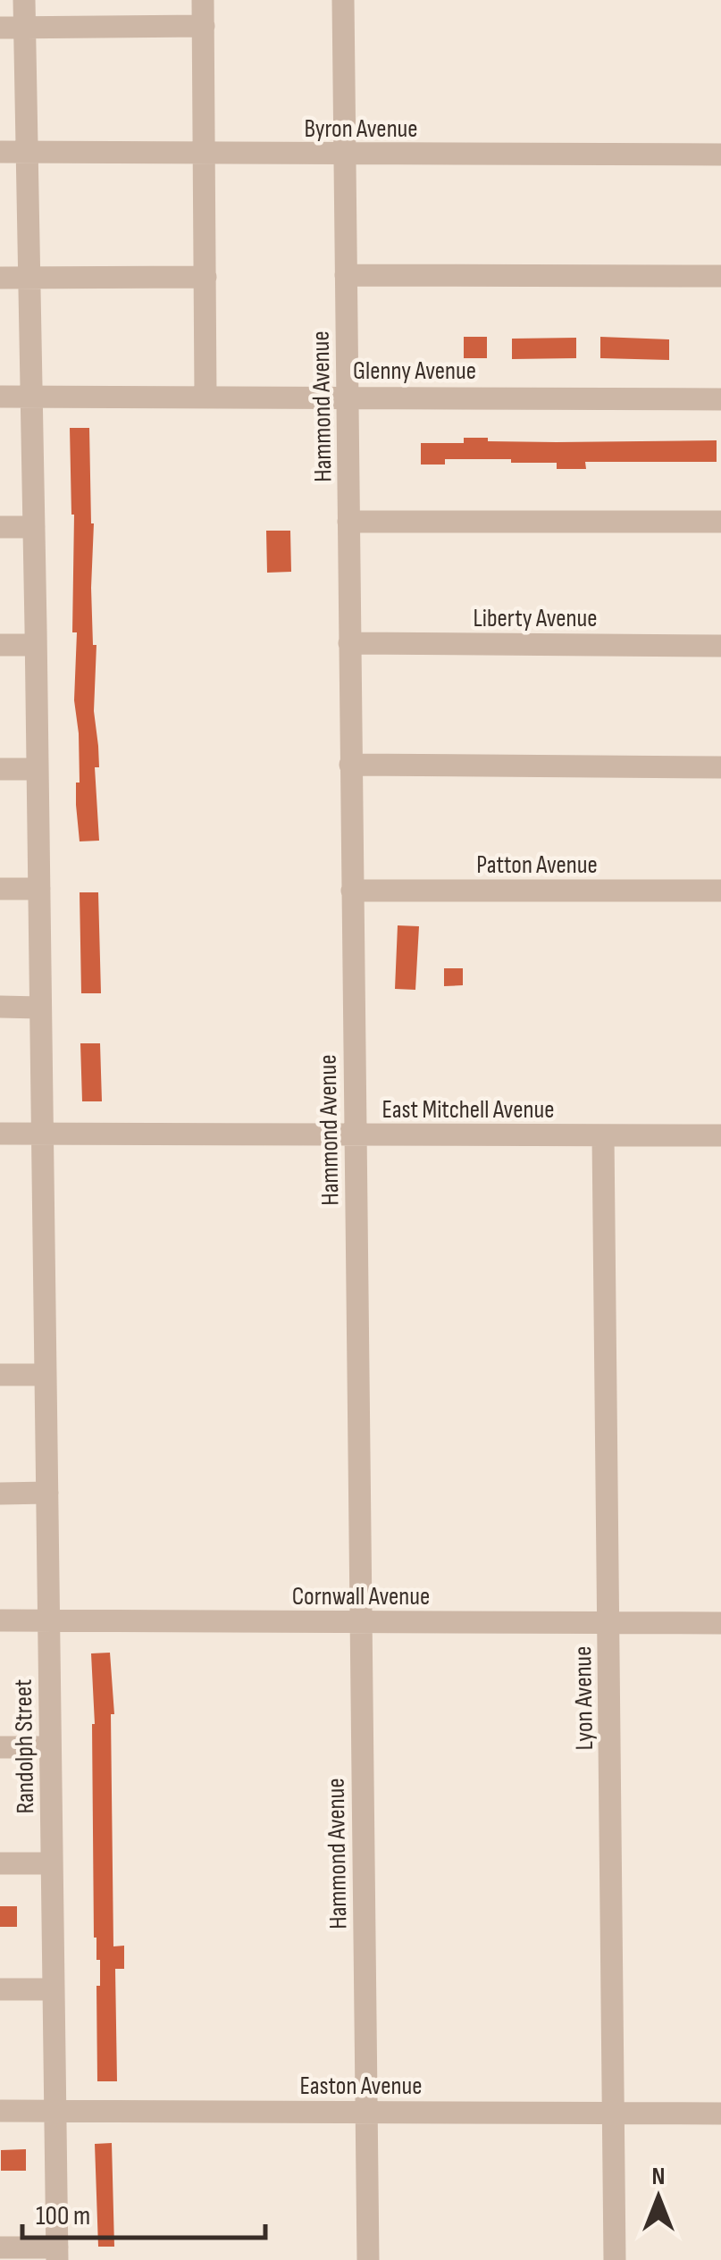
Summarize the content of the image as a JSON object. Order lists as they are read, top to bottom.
{
  "streets": {
    "street": [
      "Byron Avenue",
      "Glenny Avenue",
      "Hammond Avenue",
      "Liberty Avenue",
      "Patton Avenue",
      "East Mitchell Avenue",
      "Cornwall Avenue",
      "Lyon Avenue",
      "Randolph Street",
      "Easton Avenue"
    ]
  },
  "crossings": [
    ["Byron Avenue", "Hammond Avenue"],
    ["Byron Avenue", "Randolph Street"],
    ["Glenny Avenue", "Hammond Avenue"],
    ["Glenny Avenue", "Randolph Street"],
    ["Hammond Avenue", "Liberty Avenue"],
    ["Hammond Avenue", "Patton Avenue"],
    ["Hammond Avenue", "East Mitchell Avenue"],
    ["Hammond Avenue", "Cornwall Avenue"],
    ["Hammond Avenue", "Easton Avenue"],
    ["East Mitchell Avenue", "Lyon Avenue"],
    ["East Mitchell Avenue", "Randolph Street"],
    ["Cornwall Avenue", "Lyon Avenue"],
    ["Cornwall Avenue", "Randolph Street"],
    ["Lyon Avenue", "Easton Avenue"],
    ["Randolph Street", "Easton Avenue"]
  ],
  "scale_bar": "100 m",
  "north": "top"
}
